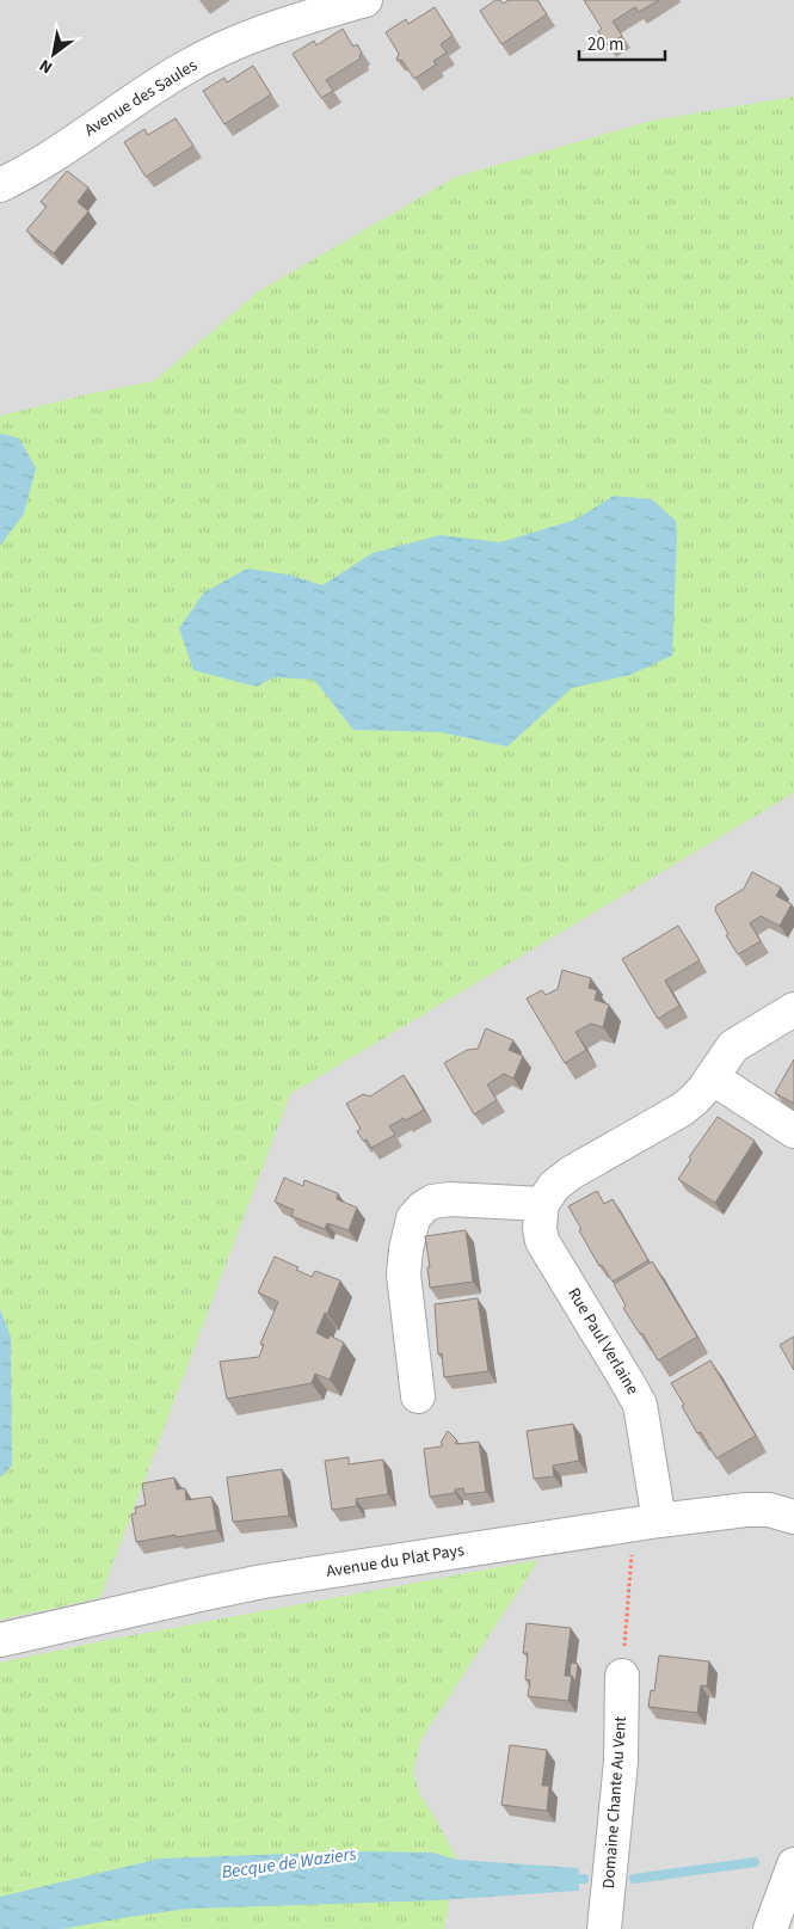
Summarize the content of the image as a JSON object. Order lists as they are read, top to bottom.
{
  "streets": {
    "street": [
      "Avenue des Saules",
      "Rue Paul Verlaine",
      "Avenue du Plat Pays",
      "Domaine Chante Au Vent"
    ]
  },
  "crossings": [
    ["Rue Paul Verlaine", "Avenue du Plat Pays"]
  ],
  "water": ["Becque de Waziers"],
  "scale_bar": "20 m",
  "north": "bottom left"
}
